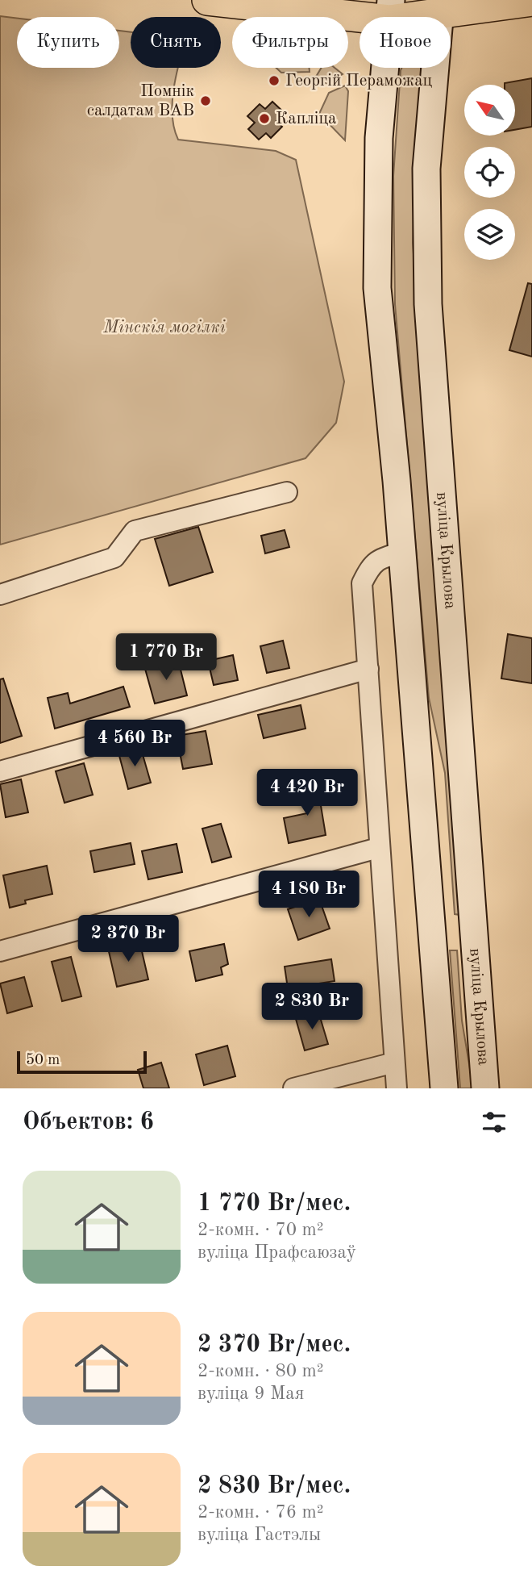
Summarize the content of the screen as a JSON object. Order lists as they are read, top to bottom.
{
  "streets": {
    "main road": ["вуліца Крылова"]
  },
  "parks": ["Мінскія могілкі"],
  "places": ["Георгій Пераможац", "Помнік салдатам ВАВ", "Капліца"],
  "scale_bar": "50 m",
  "north": "top left",
  "page": {
    "chip": [
      "Купить",
      "Снять",
      "Фильтры",
      "Новое"
    ],
    "price": [
      "1 770 Br",
      "4 560 Br",
      "4 420 Br",
      "4 180 Br",
      "2 370 Br",
      "2 830 Br"
    ],
    "scale": "50 m",
    "heading": "Объектов: 6",
    "list": [
      {
        "name": "1 770 Br/мес.",
        "note": "2-комн. · 70 m² · вуліца Прафсаюзаў"
      },
      {
        "name": "2 370 Br/мес.",
        "note": "2-комн. · 80 m² · вуліца 9 Мая"
      },
      {
        "name": "2 830 Br/мес.",
        "note": "2-комн. · 76 m² · вуліца Гастэлы"
      }
    ]
  }
}
